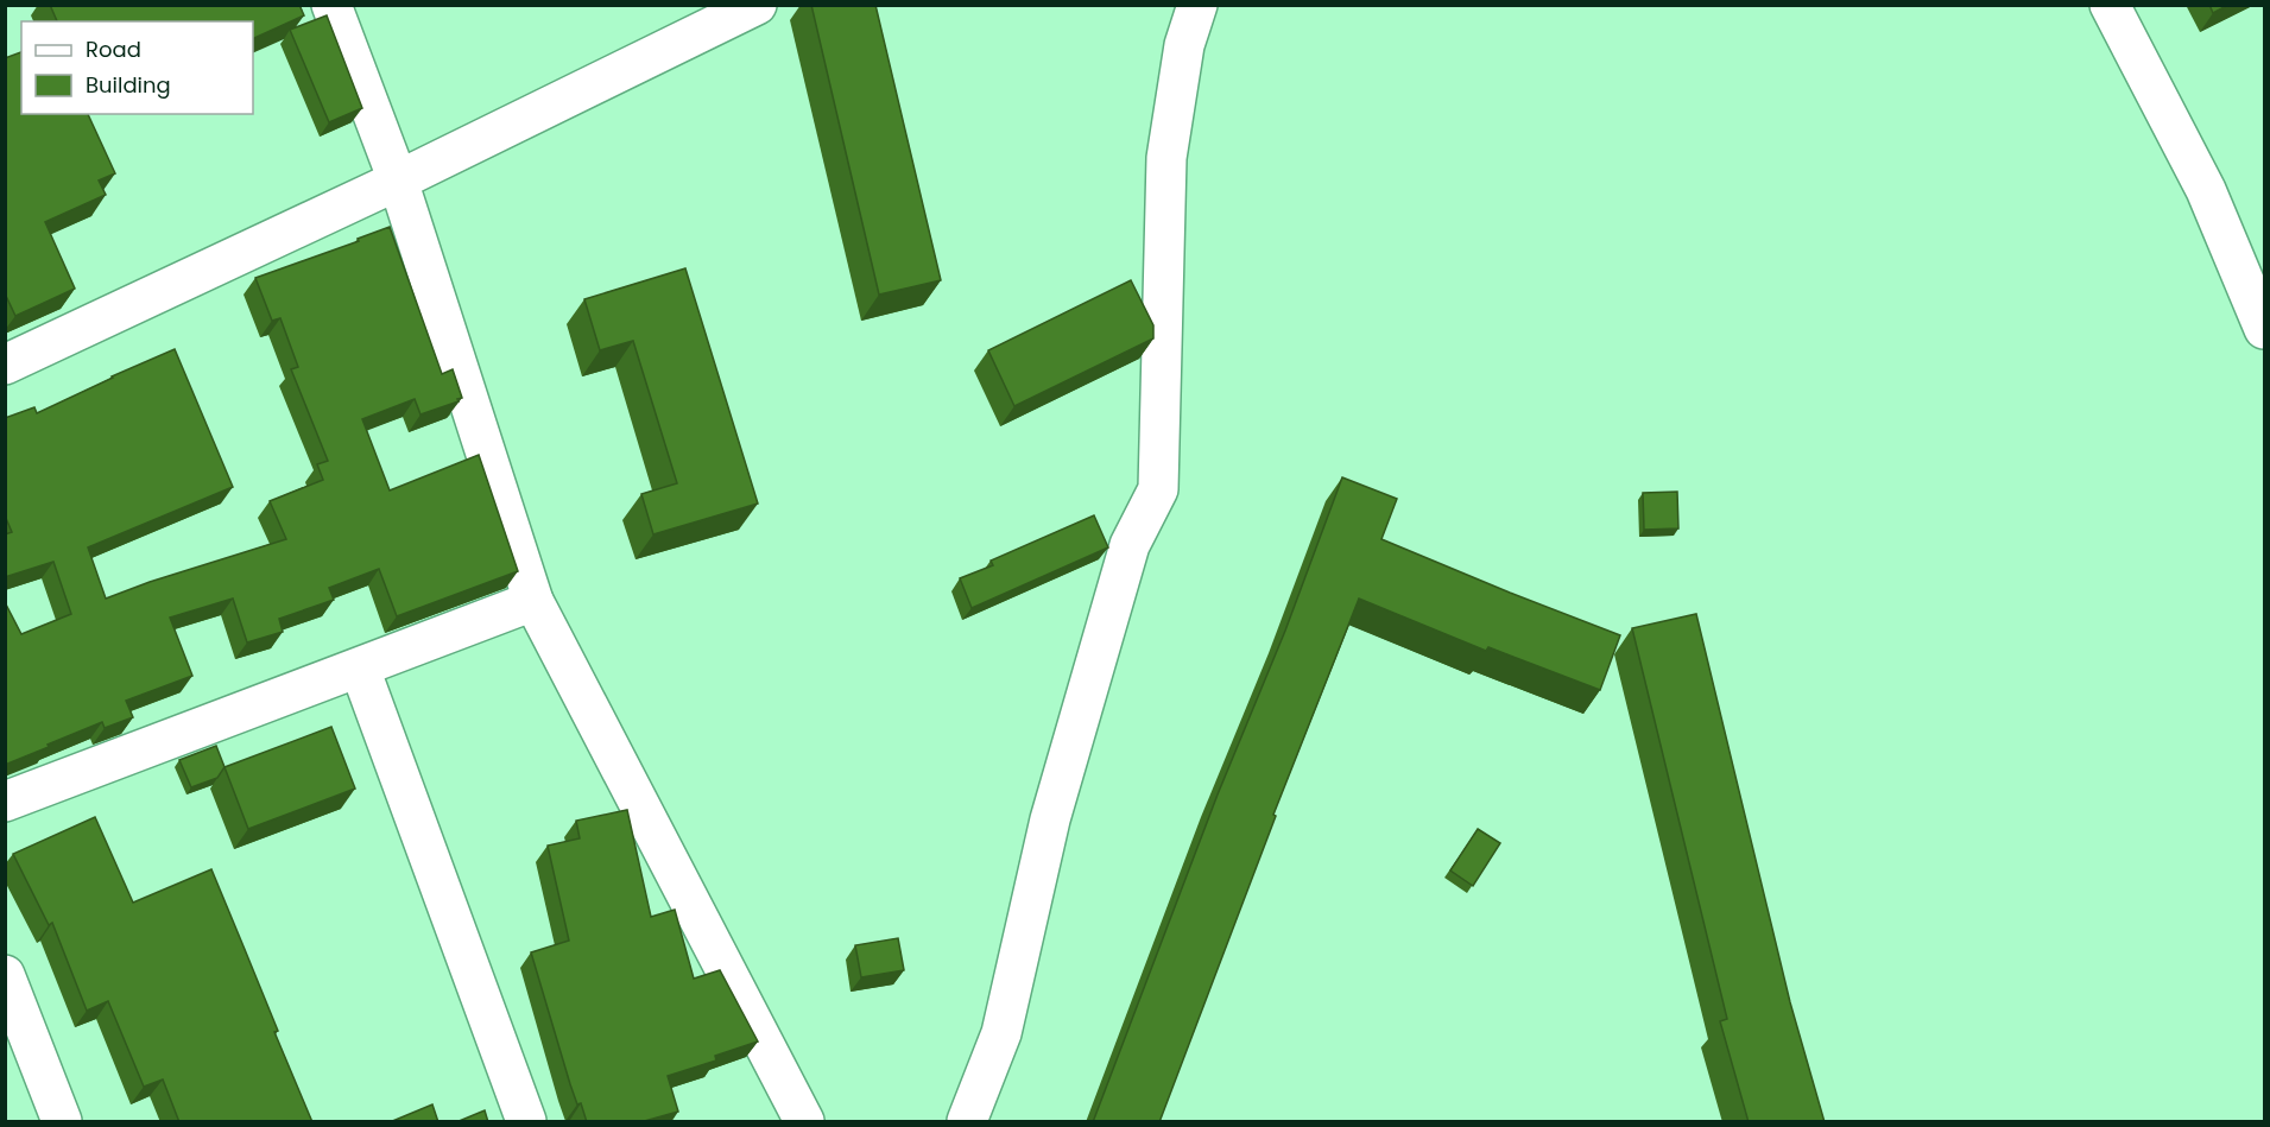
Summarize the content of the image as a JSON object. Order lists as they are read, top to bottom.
{
  "legend": ["Road", "Building"]
}
